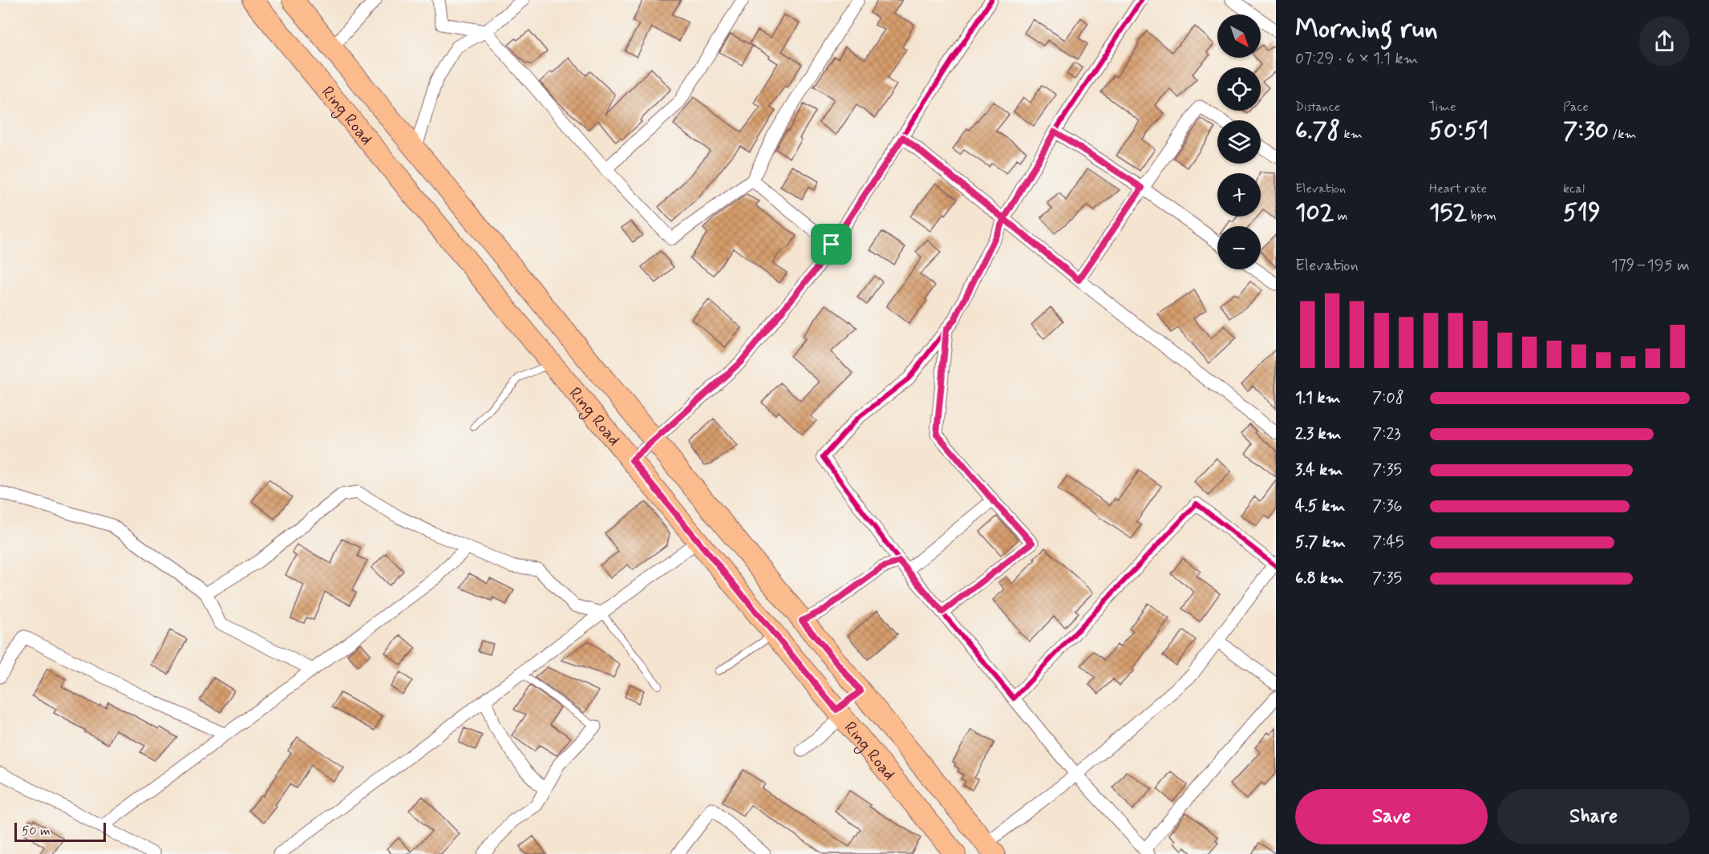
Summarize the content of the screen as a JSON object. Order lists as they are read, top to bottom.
{
  "streets": {
    "main road": ["Ring Road"]
  },
  "scale_bar": "50 m",
  "north": "bottom right",
  "page": {
    "heading": ["Morning run", "07:29 · 6 × 1.1 km"],
    "map_buttons": ["+", "−"],
    "stats": [
      ["Distance", "6.78 km"],
      ["Time", "50:51"],
      ["Pace", "7:30 /km"],
      ["Elevation", "102 m"],
      ["Heart rate", "152 bpm"],
      ["kcal", "519"]
    ],
    "chart": ["Elevation", "179–195 m"],
    "list": [
      {
        "name": "1.1 km",
        "note": "7:08"
      },
      {
        "name": "2.3 km",
        "note": "7:23"
      },
      {
        "name": "3.4 km",
        "note": "7:35"
      },
      {
        "name": "4.5 km",
        "note": "7:36"
      },
      {
        "name": "5.7 km",
        "note": "7:45"
      },
      {
        "name": "6.8 km",
        "note": "7:35"
      }
    ],
    "buttons": ["Save", "Share"],
    "scale": "50 m"
  }
}
